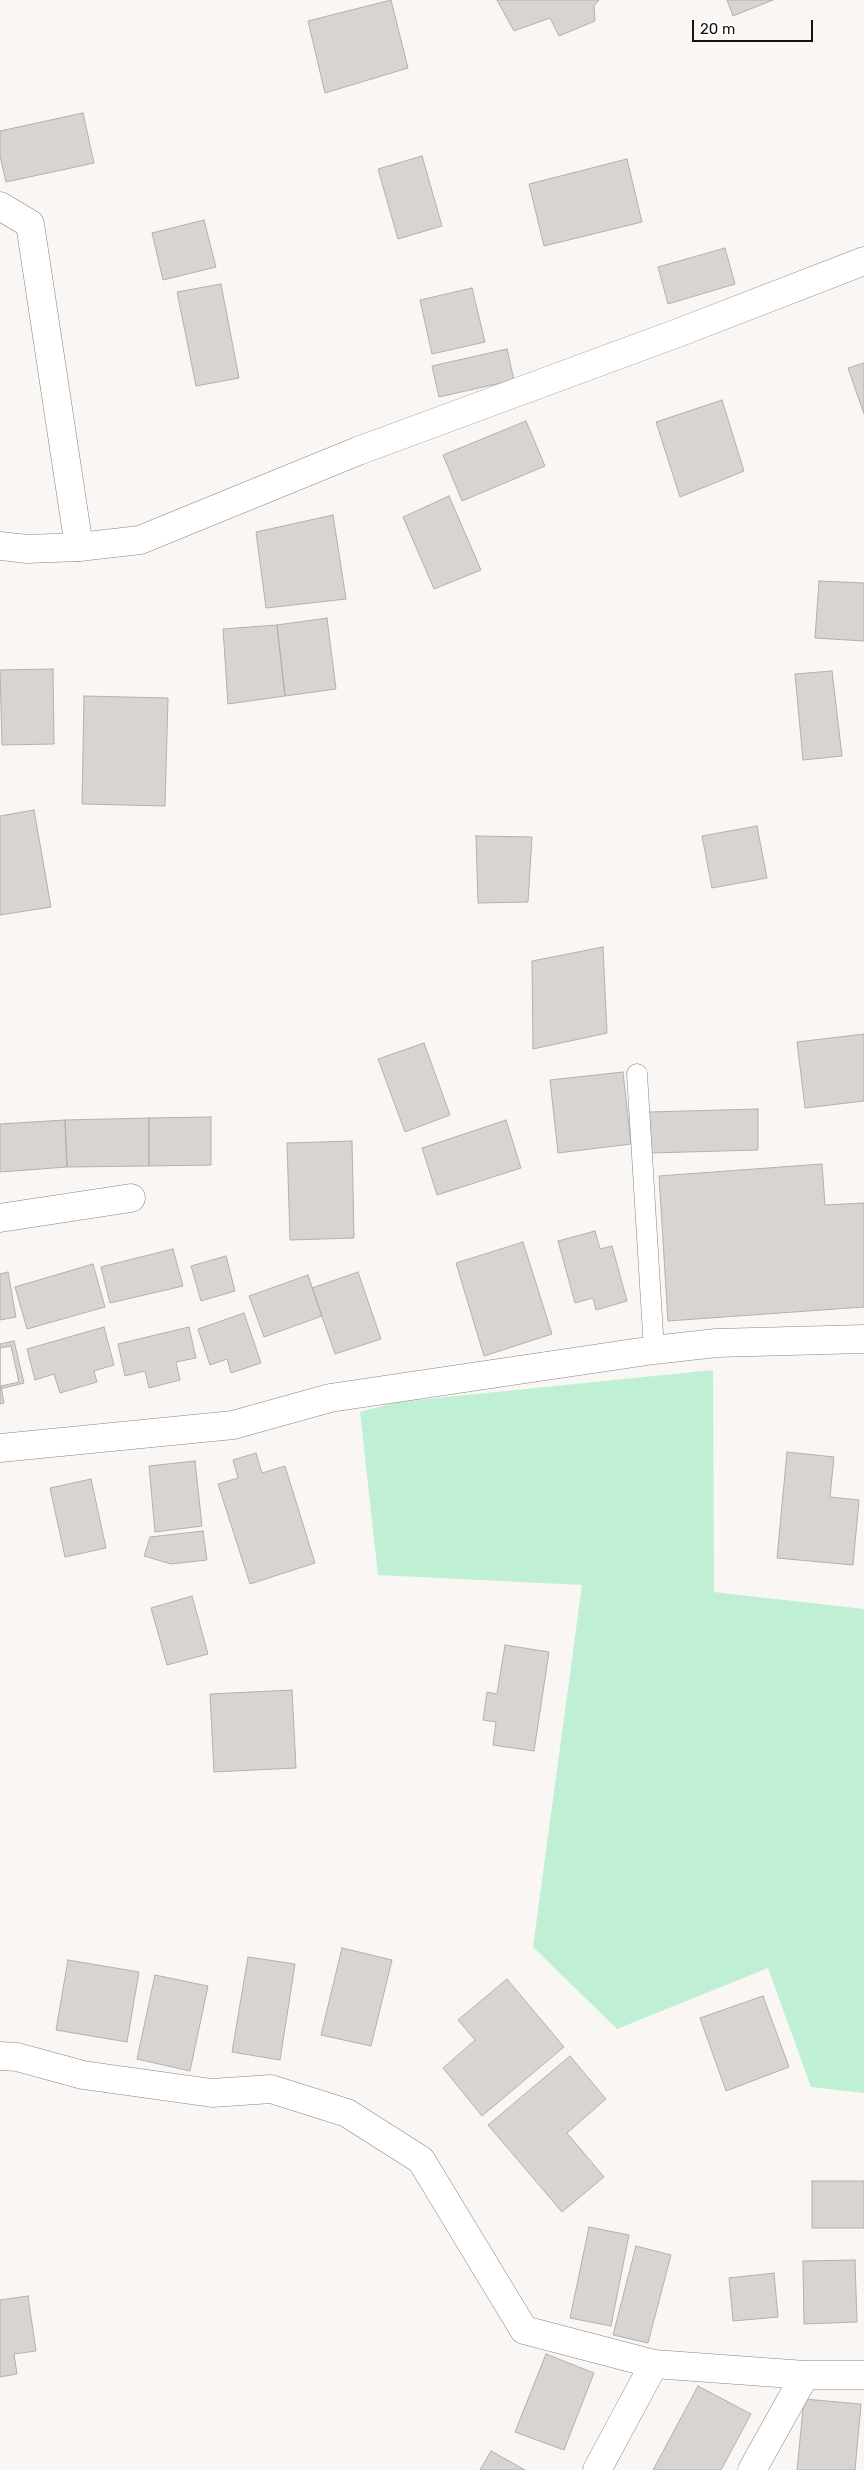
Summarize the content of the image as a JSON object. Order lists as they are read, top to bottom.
{
  "scale_bar": "20 m"
}
